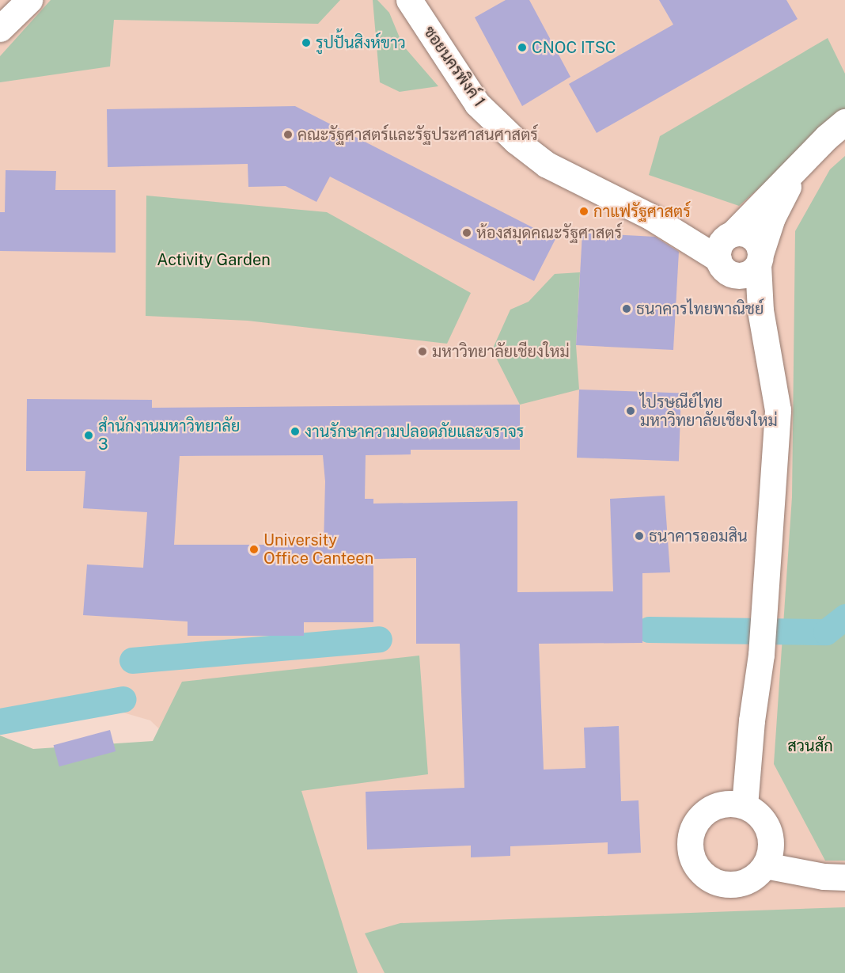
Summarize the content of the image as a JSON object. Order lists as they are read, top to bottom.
{
  "streets": {
    "street": ["ซอยนครพิงค์ 1"]
  },
  "parks": ["Activity Garden", "สวนสัก"],
  "places": [
    "รูปปั้นสิงห์ขาว",
    "CNOC ITSC",
    "คณะรัฐศาสตร์และรัฐประศาสนศาสตร์",
    "กาแฟรัฐศาสตร์",
    "ห้องสมุดคณะรัฐศาสตร์",
    "ธนาคารไทยพาณิชย์",
    "มหาวิทยาลัยเชียงใหม่",
    "ไปรษณีย์ไทย มหาวิทยาลัยเชียงใหม่",
    "งานรักษาความปลอดภัยและจราจร",
    "สำนักงานมหาวิทยาลัย 3",
    "ธนาคารออมสิน",
    "University Office Canteen"
  ]
}
